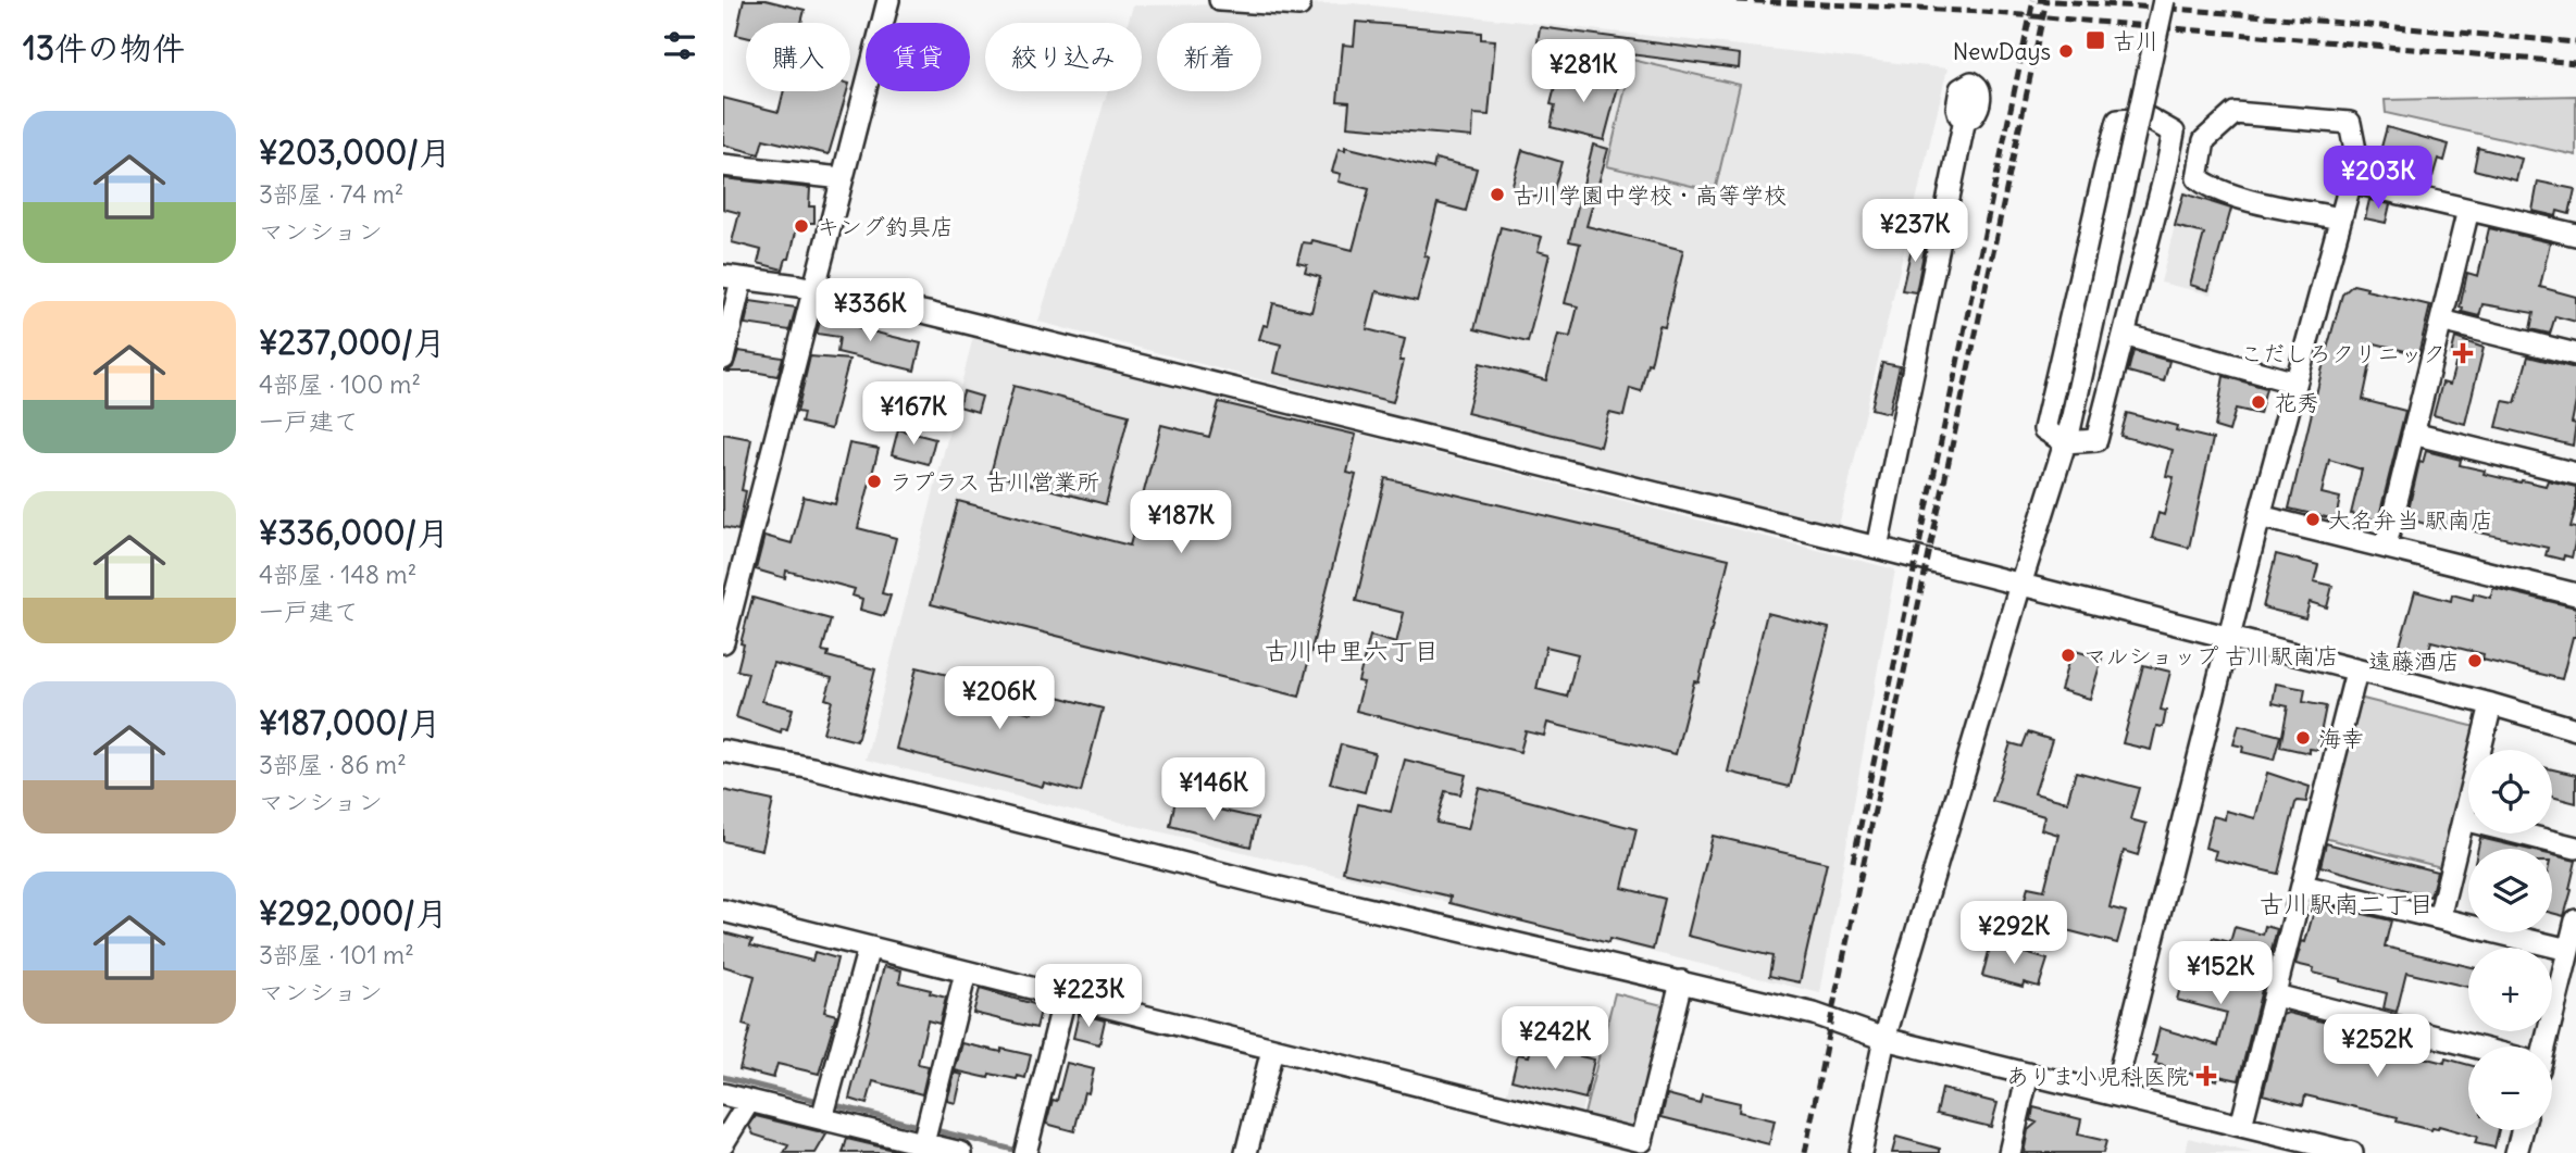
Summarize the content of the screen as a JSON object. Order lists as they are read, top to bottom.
{
  "districts": ["古川中里六丁目", "古川駅南二丁目"],
  "places": {
    "transit": ["古川"],
    "other": [
      "NewDays",
      "古川学園中学校・高等学校",
      "キング釣具店",
      "花秀",
      "ラプラス 古川営業所",
      "大名弁当 駅南店",
      "マルショップ 古川駅南店",
      "遠藤酒店",
      "海幸"
    ],
    "health": ["こだしろクリニック", "ありま小児科医院"]
  },
  "page": {
    "heading": "13件の物件",
    "chip": [
      "購入",
      "賃貸",
      "絞り込み",
      "新着"
    ],
    "price": [
      "¥281K",
      "¥203K",
      "¥237K",
      "¥336K",
      "¥167K",
      "¥187K",
      "¥206K",
      "¥146K",
      "¥292K",
      "¥152K",
      "¥223K",
      "¥242K",
      "¥252K"
    ],
    "list": [
      {
        "name": "¥203,000/月",
        "note": "3部屋 · 74 m² · マンション"
      },
      {
        "name": "¥237,000/月",
        "note": "4部屋 · 100 m² · 一戸建て"
      },
      {
        "name": "¥336,000/月",
        "note": "4部屋 · 148 m² · 一戸建て"
      },
      {
        "name": "¥187,000/月",
        "note": "3部屋 · 86 m² · マンション"
      },
      {
        "name": "¥292,000/月",
        "note": "3部屋 · 101 m² · マンション"
      }
    ],
    "map_buttons": ["+", "−"]
  }
}
